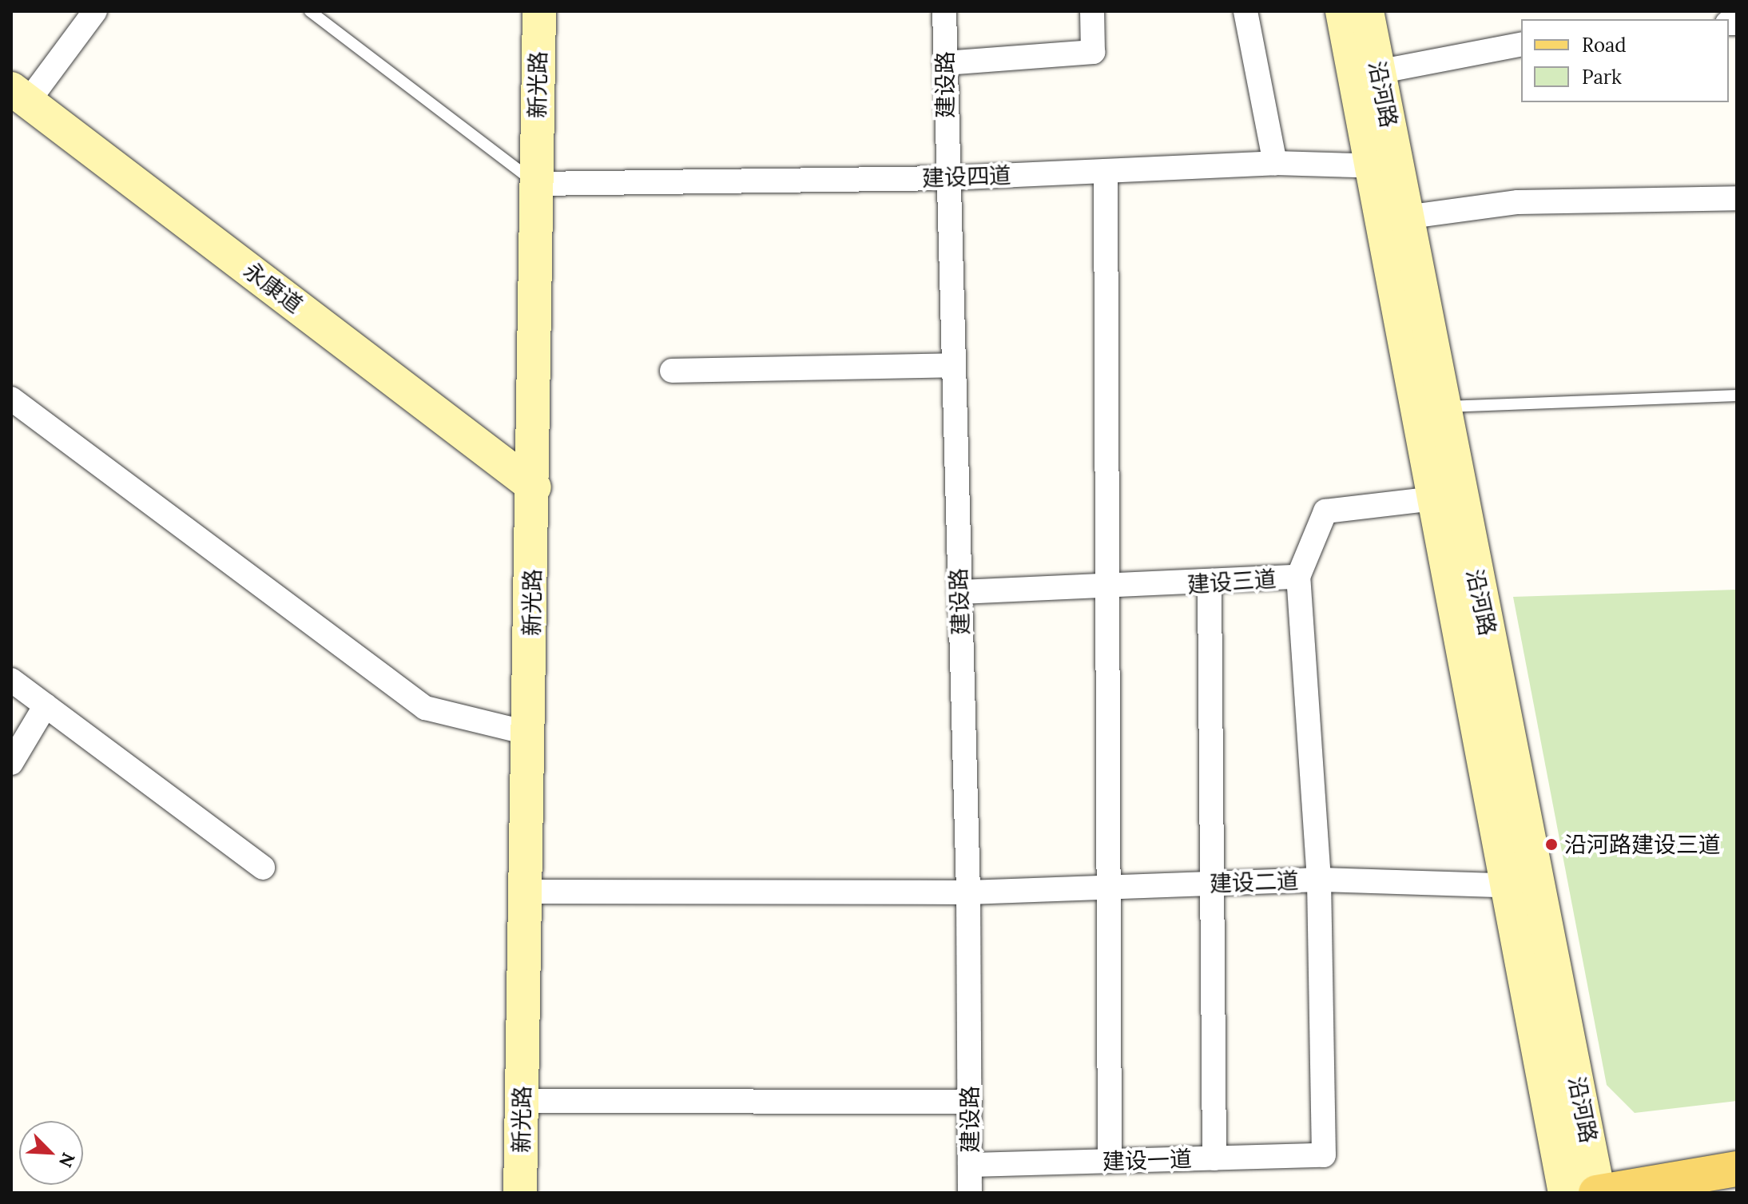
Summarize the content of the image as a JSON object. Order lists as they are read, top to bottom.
{
  "streets": {
    "street": [
      "新光路",
      "建设路",
      "沿河路",
      "建设四道",
      "永康道",
      "建设三道",
      "建设二道",
      "建设一道"
    ]
  },
  "crossings": [
    ["新光路", "建设四道"],
    ["新光路", "永康道"],
    ["新光路", "建设二道"],
    ["建设路", "建设四道"],
    ["建设路", "建设三道"],
    ["建设路", "建设二道"],
    ["建设路", "建设一道"],
    ["沿河路", "建设四道"],
    ["沿河路", "建设三道"],
    ["沿河路", "建设二道"],
    ["建设二道", "建设一道"]
  ],
  "places": ["沿河路建设三道"],
  "legend": ["Road", "Park"],
  "north": "bottom right"
}
